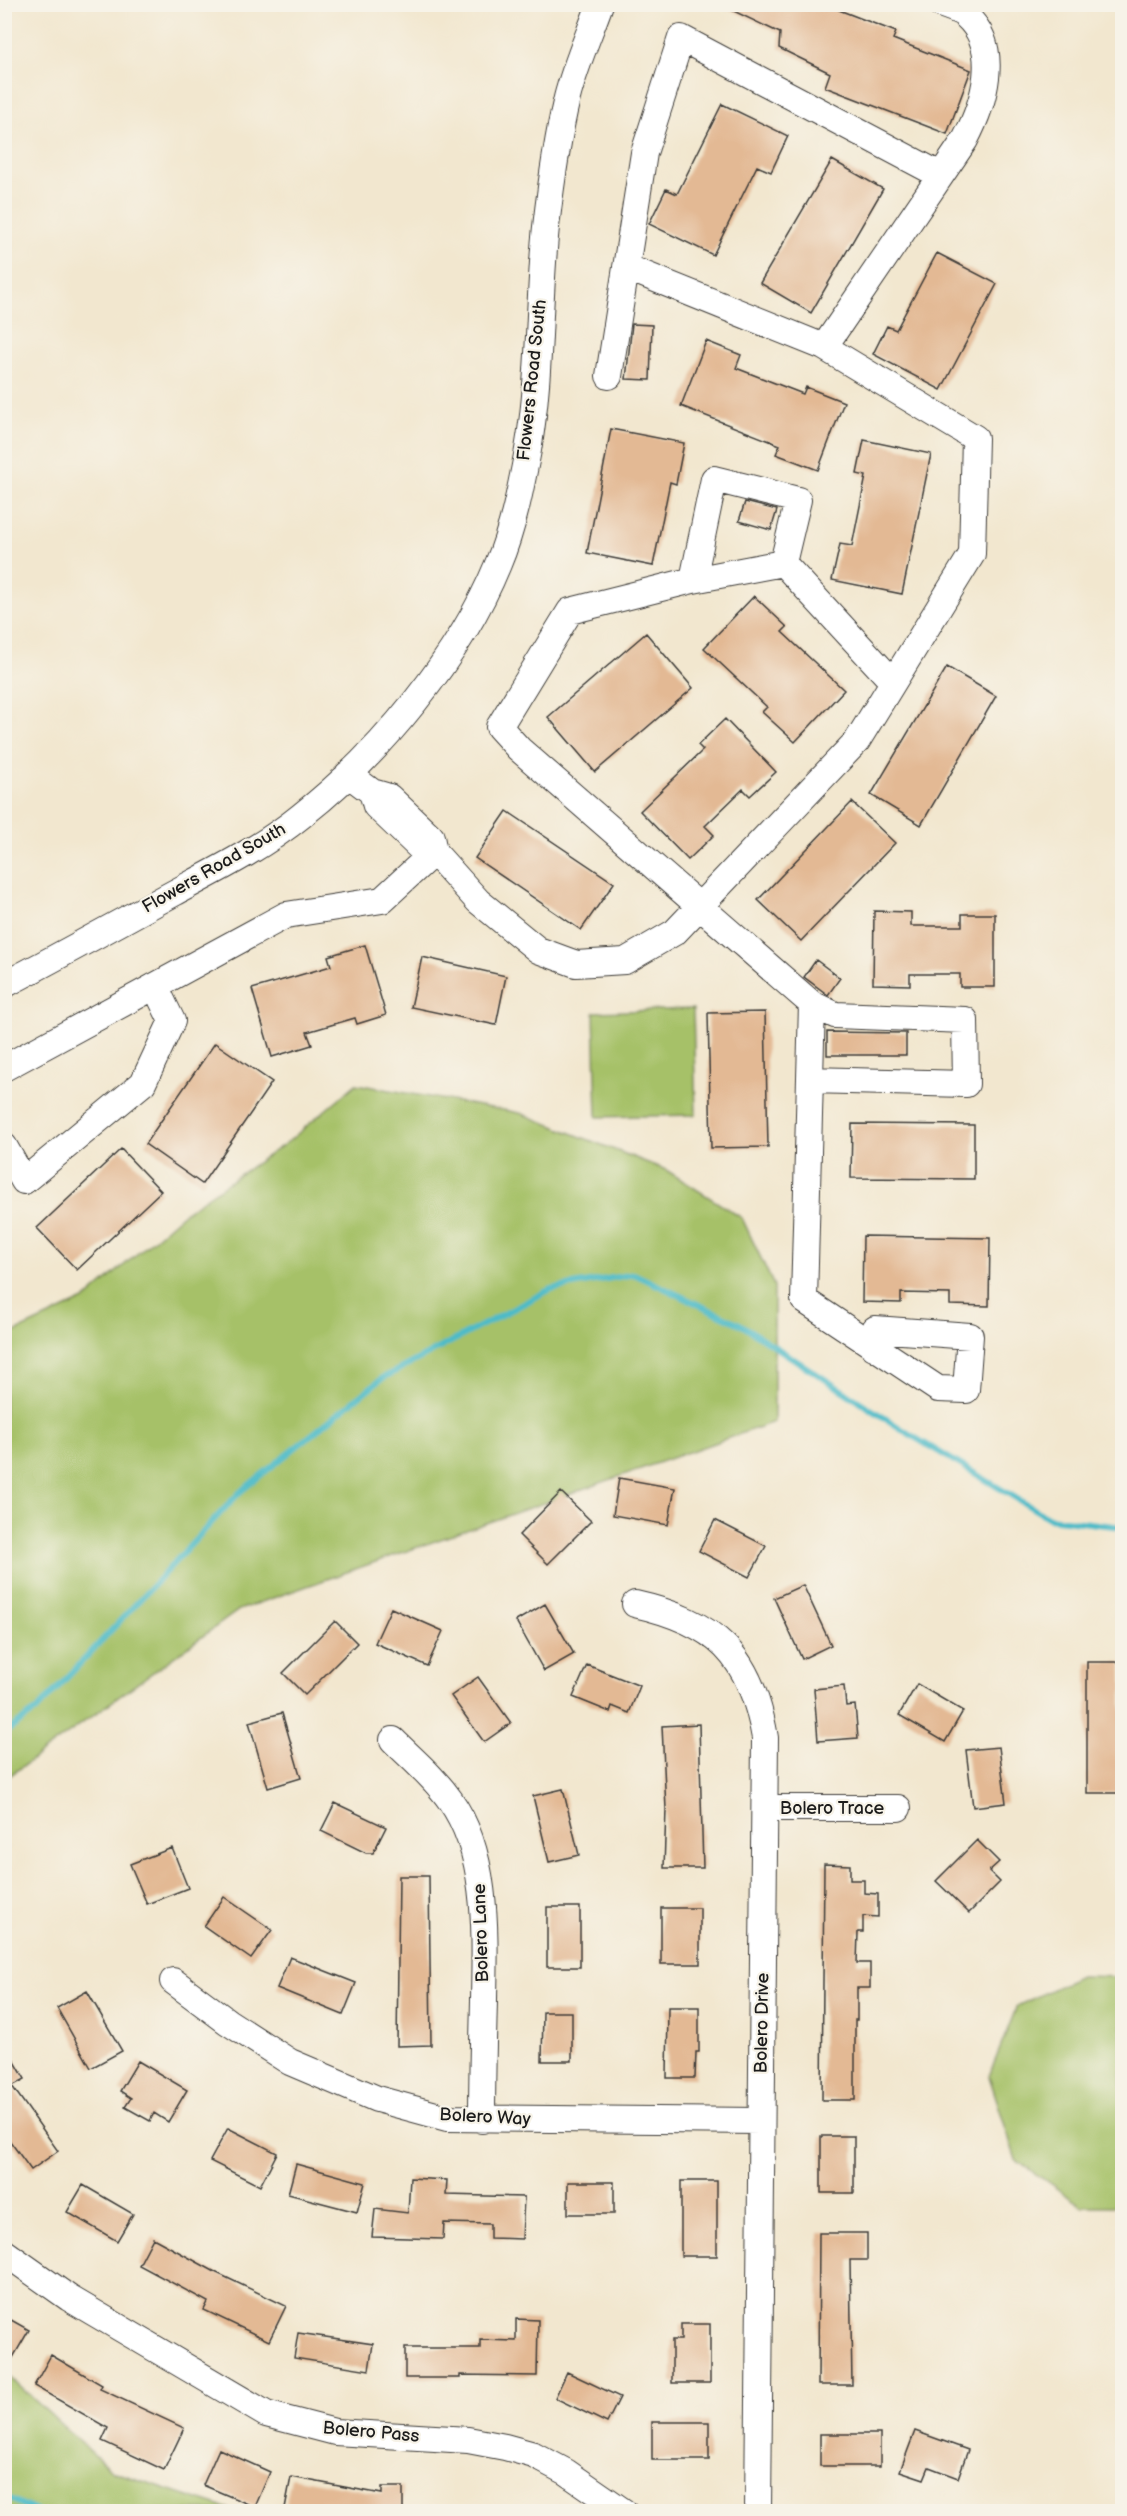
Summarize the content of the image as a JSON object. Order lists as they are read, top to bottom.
{
  "streets": {
    "street": [
      "Flowers Road South",
      "Bolero Trace",
      "Bolero Lane",
      "Bolero Drive",
      "Bolero Way",
      "Bolero Pass"
    ]
  },
  "crossings": [
    ["Bolero Trace", "Bolero Drive"],
    ["Bolero Lane", "Bolero Way"],
    ["Bolero Drive", "Bolero Way"]
  ]
}
